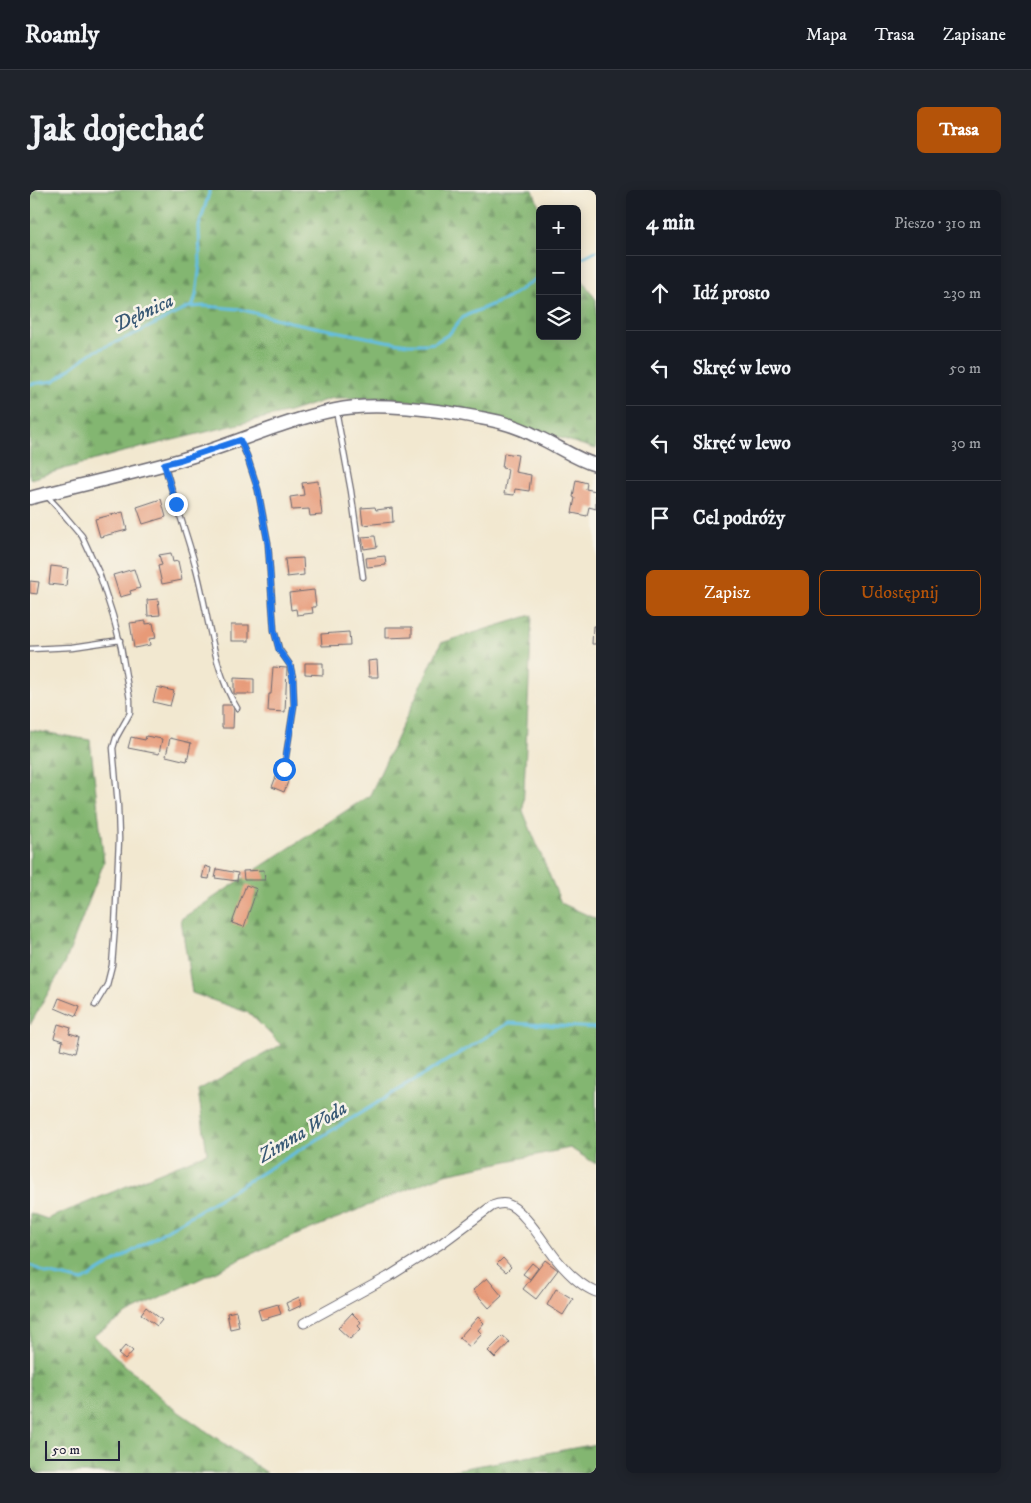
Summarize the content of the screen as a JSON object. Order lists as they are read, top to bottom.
{
  "water": ["Dębnica", "Zimna Woda"],
  "scale_bar": "50 m",
  "page": {
    "header": "Roamly",
    "nav": ["Mapa", "Trasa", "Zapisane"],
    "buttons": [
      "Trasa",
      ["Zapisz", "Udostępnij"]
    ],
    "title": "Jak dojechać",
    "heading": ["4 min", "Pieszo · 310 m"],
    "map_buttons": ["+", "−"],
    "list": [
      ["Idź prosto", "230 m"],
      ["Skręć w lewo", "50 m"],
      ["Skręć w lewo", "30 m"],
      "Cel podróży"
    ],
    "scale": "50 m"
  }
}
